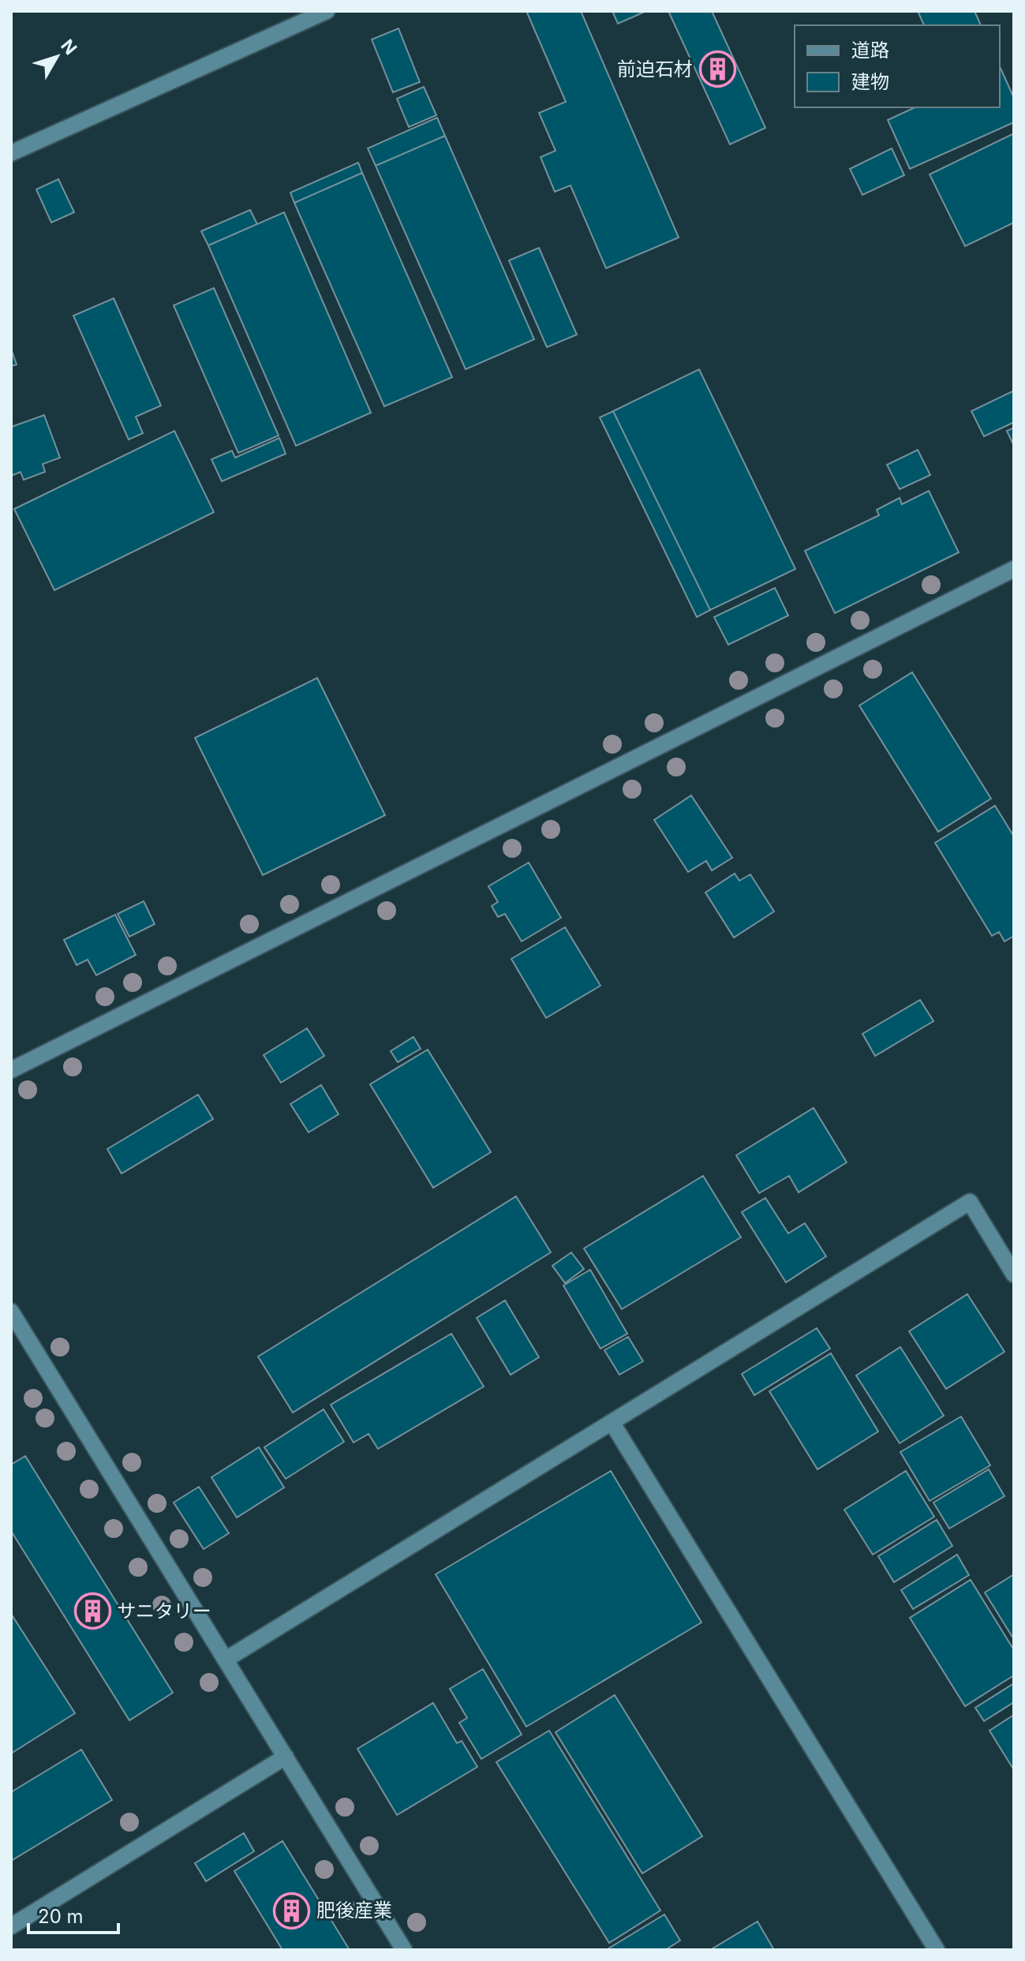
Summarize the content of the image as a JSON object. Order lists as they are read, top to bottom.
{
  "places": {
    "building": ["前迫石材", "サニタリー", "肥後産業"]
  },
  "legend": ["道路", "建物"],
  "scale_bar": "20 m",
  "north": "top right"
}
